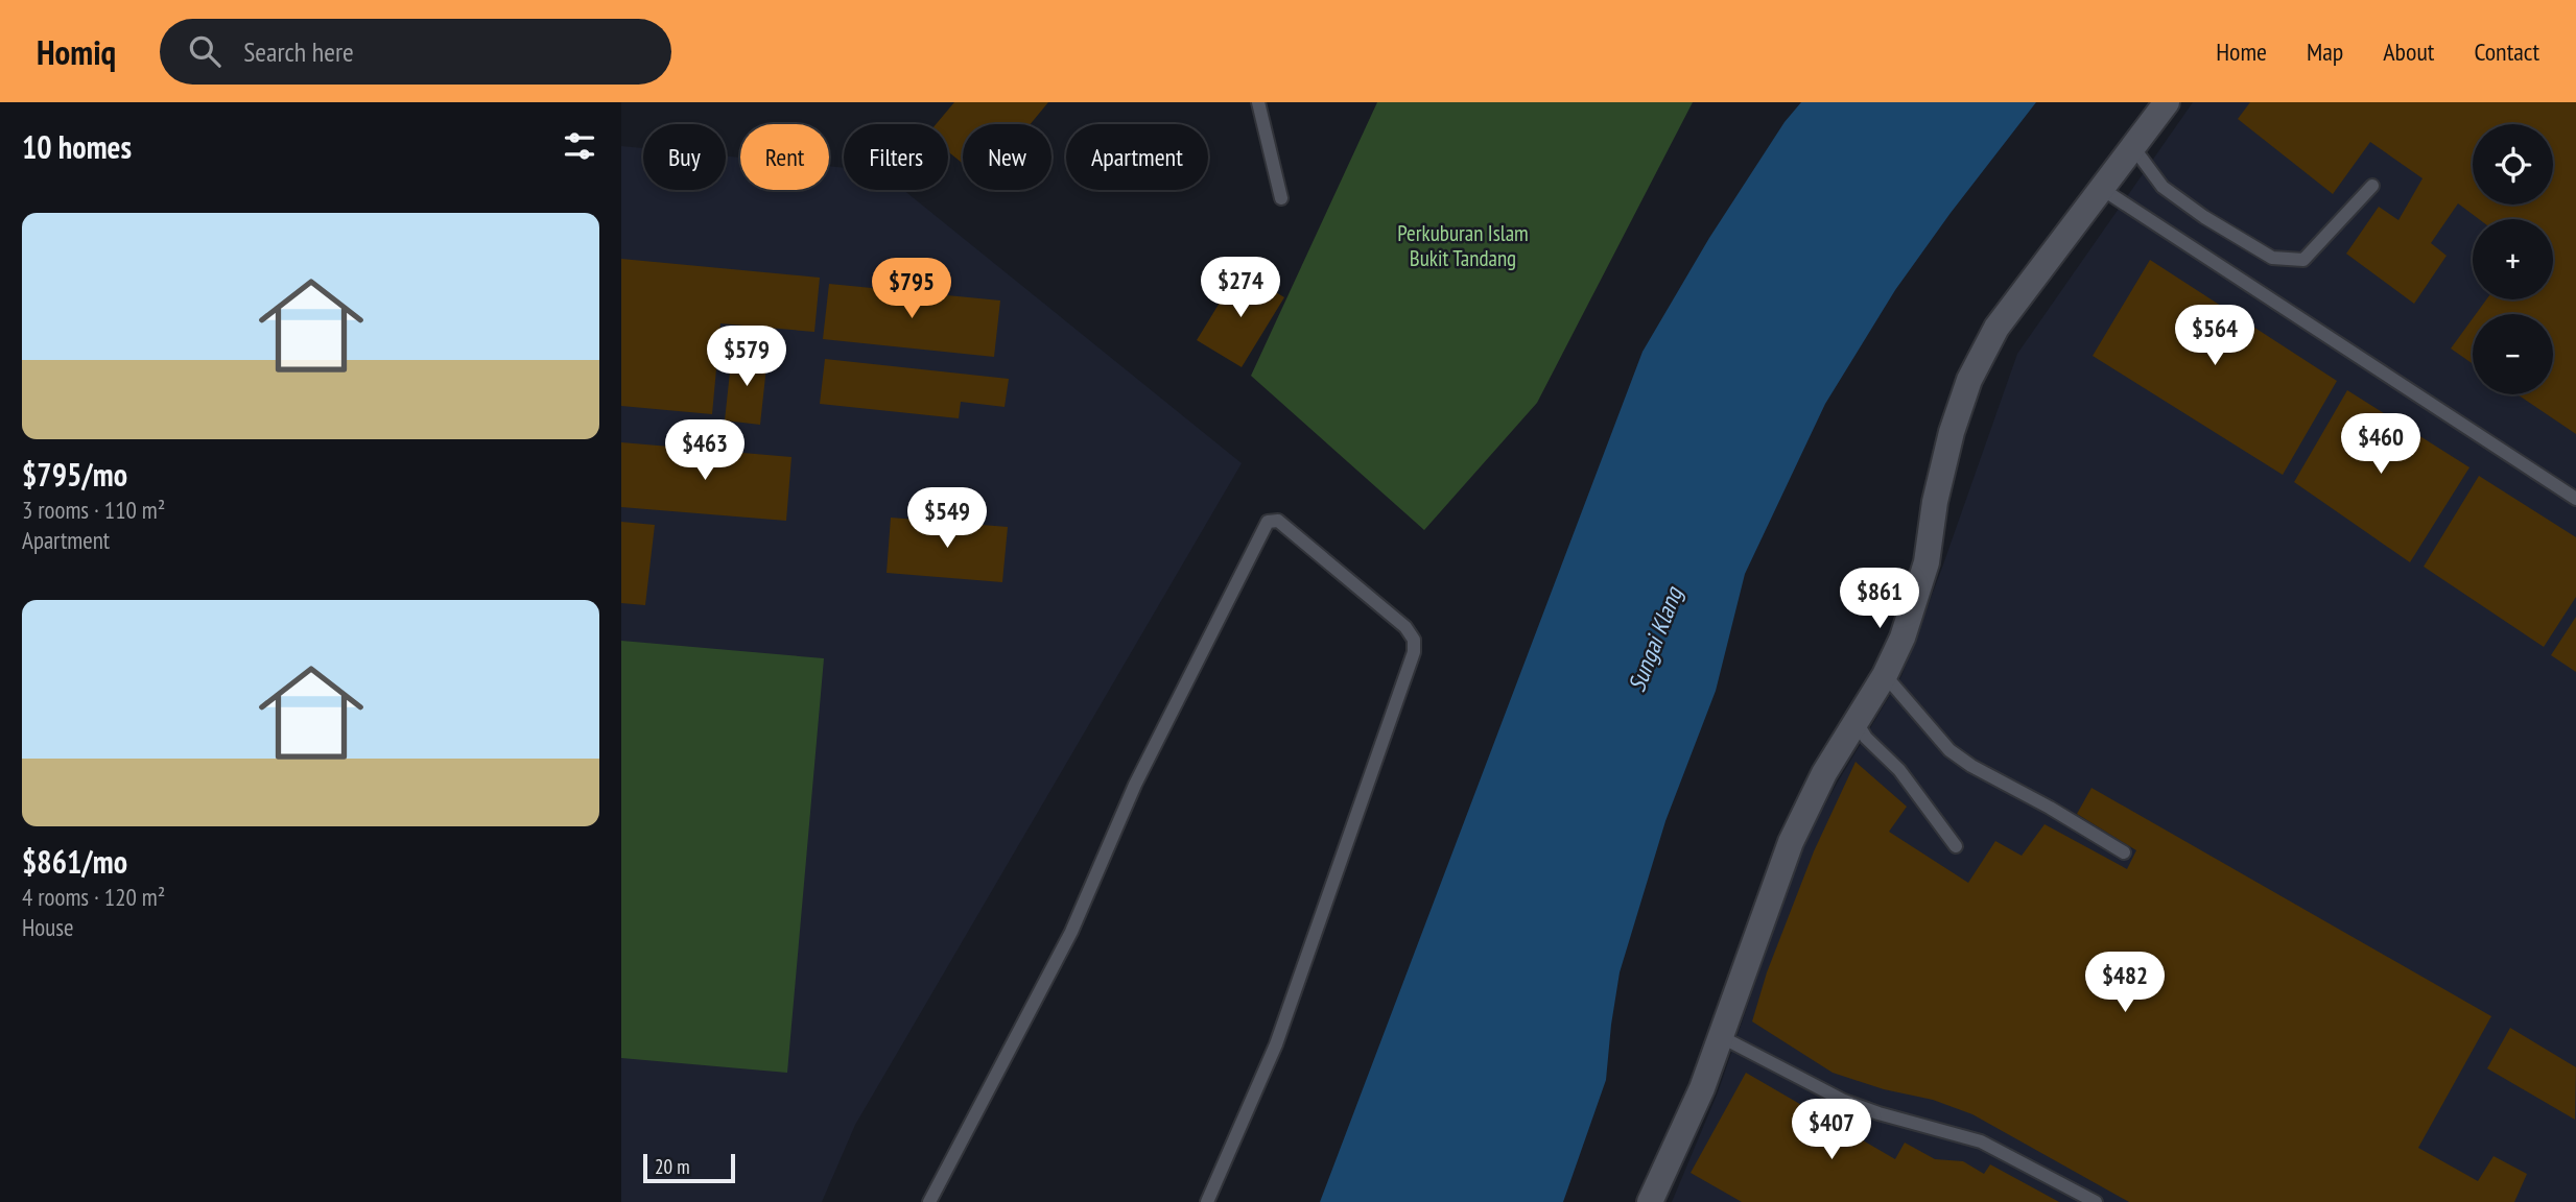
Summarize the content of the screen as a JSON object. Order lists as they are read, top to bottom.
{
  "water": ["Sungai Klang"],
  "parks": ["Perkuburan Islam Bukit Tandang"],
  "scale_bar": "20 m",
  "page": {
    "header": "Homiq",
    "search": "Search here",
    "nav": [
      "Home",
      "Map",
      "About",
      "Contact"
    ],
    "heading": "10 homes",
    "map_buttons": ["+", "−"],
    "chip": [
      "Buy",
      "Rent",
      "Filters",
      "New",
      "Apartment"
    ],
    "list": [
      {
        "name": "$795/mo",
        "note": "3 rooms · 110 m² · Apartment"
      },
      {
        "name": "$861/mo",
        "note": "4 rooms · 120 m² · House"
      }
    ],
    "price": [
      "$274",
      "$795",
      "$564",
      "$579",
      "$460",
      "$463",
      "$549",
      "$861",
      "$482",
      "$407"
    ],
    "scale": "20 m"
  }
}
